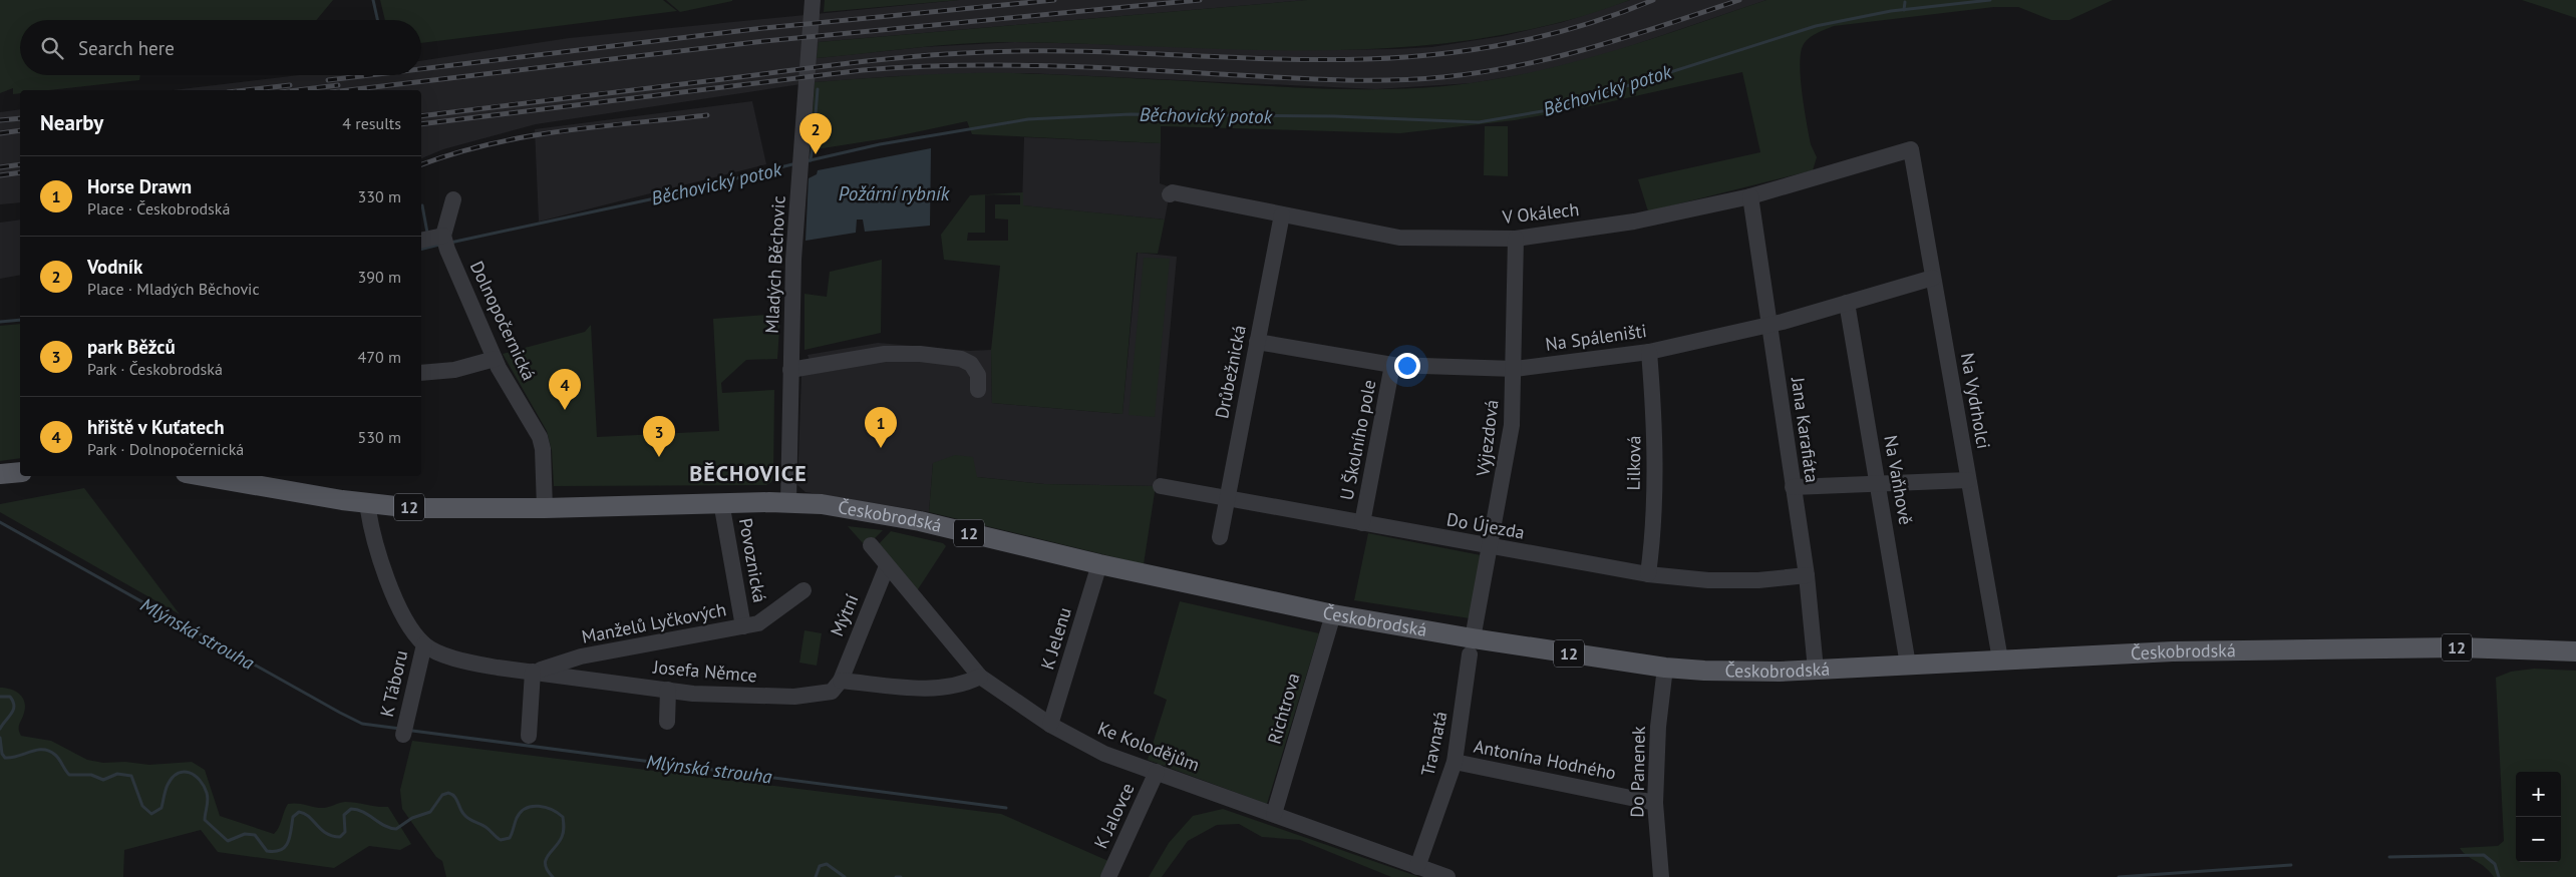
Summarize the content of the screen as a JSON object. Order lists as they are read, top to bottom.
{
  "streets": {
    "main road": ["12", "Českobrodská"],
    "street": [
      "V Okálech",
      "Mladých Běchovic",
      "Dolnopočernická",
      "Na Spáleništi",
      "Drůbežnická",
      "Na Vydrholci",
      "Jana Karafiáta",
      "Výjezdová",
      "U Školního pole",
      "Lilková",
      "Na Vaňhově",
      "Do Újezda",
      "Povoznická",
      "Mýtní",
      "Manželů Lyčkových",
      "K Jelenu",
      "Josefa Němce",
      "K Táboru",
      "Richtrova",
      "Travnatá",
      "Ke Kolodějům",
      "Antonína Hodného",
      "Do Panenek",
      "K Jalovce"
    ]
  },
  "crossings": [
    ["V Okálech", "Drůbežnická"],
    ["V Okálech", "Na Vydrholci"],
    ["V Okálech", "Jana Karafiáta"],
    ["V Okálech", "Výjezdová"],
    ["Mladých Běchovic", "Českobrodská"],
    ["Dolnopočernická", "Českobrodská"],
    ["Na Spáleništi", "Drůbežnická"],
    ["Na Spáleništi", "Na Vydrholci"],
    ["Na Spáleništi", "Jana Karafiáta"],
    ["Na Spáleništi", "Výjezdová"],
    ["Na Spáleništi", "U Školního pole"],
    ["Na Spáleništi", "Lilková"],
    ["Na Spáleništi", "Na Vaňhově"],
    ["Drůbežnická", "Do Újezda"],
    ["Na Vydrholci", "Českobrodská"],
    ["Jana Karafiáta", "Českobrodská"],
    ["Jana Karafiáta", "Do Újezda"],
    ["Výjezdová", "Českobrodská"],
    ["Výjezdová", "Do Újezda"],
    ["Výjezdová", "Travnatá"],
    ["U Školního pole", "Do Újezda"],
    ["Lilková", "Do Újezda"],
    ["Na Vaňhově", "Českobrodská"],
    ["Českobrodská", "Povoznická"],
    ["Českobrodská", "K Jelenu"],
    ["Českobrodská", "K Táboru"],
    ["Českobrodská", "Richtrova"],
    ["Českobrodská", "Travnatá"],
    ["Českobrodská", "Do Panenek"],
    ["Povoznická", "Manželů Lyčkových"],
    ["Mýtní", "Josefa Němce"],
    ["Mýtní", "Ke Kolodějům"],
    ["Manželů Lyčkových", "Josefa Němce"],
    ["K Jelenu", "Ke Kolodějům"],
    ["Josefa Němce", "K Táboru"],
    ["Richtrova", "Ke Kolodějům"],
    ["Travnatá", "Ke Kolodějům"],
    ["Travnatá", "Antonína Hodného"],
    ["Ke Kolodějům", "K Jalovce"],
    ["Antonína Hodného", "Do Panenek"]
  ],
  "districts": ["BĚCHOVICE"],
  "water": ["Běchovický potok", "Požární rybník", "Mlýnská strouha"],
  "page": {
    "search": "Search here",
    "heading": ["Nearby", "4 results"],
    "pins": [
      "2",
      "4",
      "1",
      "3"
    ],
    "list": [
      {
        "mark": "1",
        "name": "Horse Drawn",
        "note": "Place · Českobrodská",
        "value": "330 m"
      },
      {
        "mark": "2",
        "name": "Vodník",
        "note": "Place · Mladých Běchovic",
        "value": "390 m"
      },
      {
        "mark": "3",
        "name": "park Běžců",
        "note": "Park · Českobrodská",
        "value": "470 m"
      },
      {
        "mark": "4",
        "name": "hřiště v Kuťatech",
        "note": "Park · Dolnopočernická",
        "value": "530 m"
      }
    ],
    "map_buttons": ["+", "−"]
  }
}
